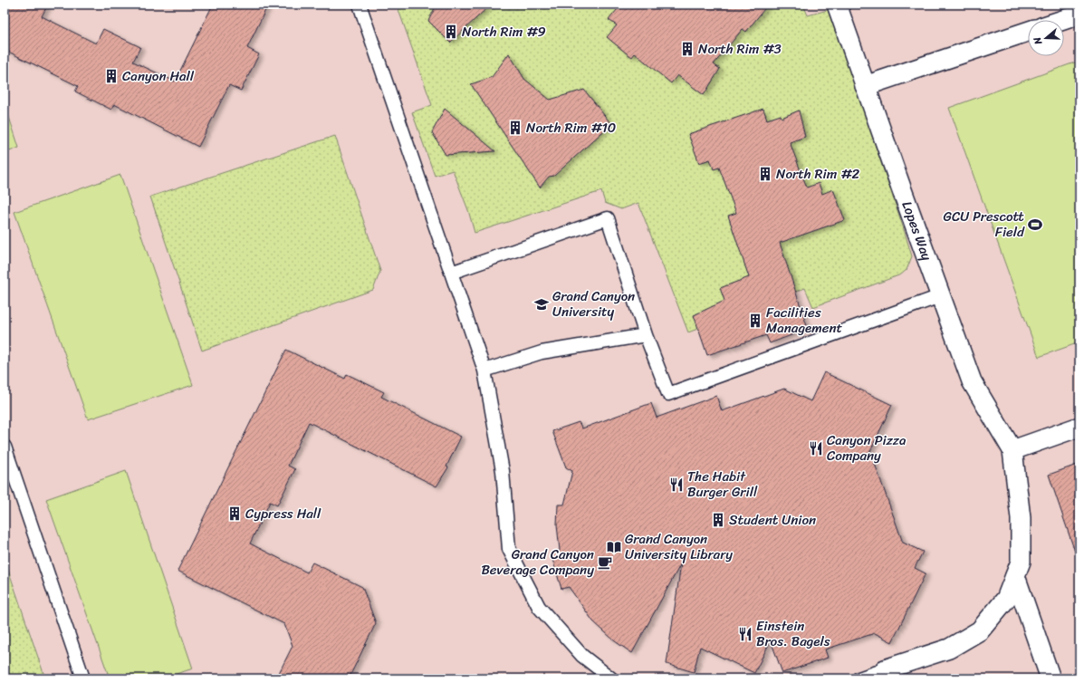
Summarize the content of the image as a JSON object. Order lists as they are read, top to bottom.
{
  "streets": {
    "street": ["Lopes Way"]
  },
  "places": {
    "building": [
      "North Rim #9",
      "North Rim #3",
      "Canyon Hall",
      "North Rim #10",
      "North Rim #2",
      "Facilities Management",
      "Cypress Hall",
      "Student Union"
    ],
    "sports": ["GCU Prescott Field"],
    "school or university": ["Grand Canyon University"],
    "restaurant": ["Canyon Pizza Company", "The Habit Burger Grill", "Einstein Bros. Bagels"],
    "library": ["Grand Canyon University Library"],
    "cafe": ["Grand Canyon Beverage Company"]
  },
  "north": "left"
}
